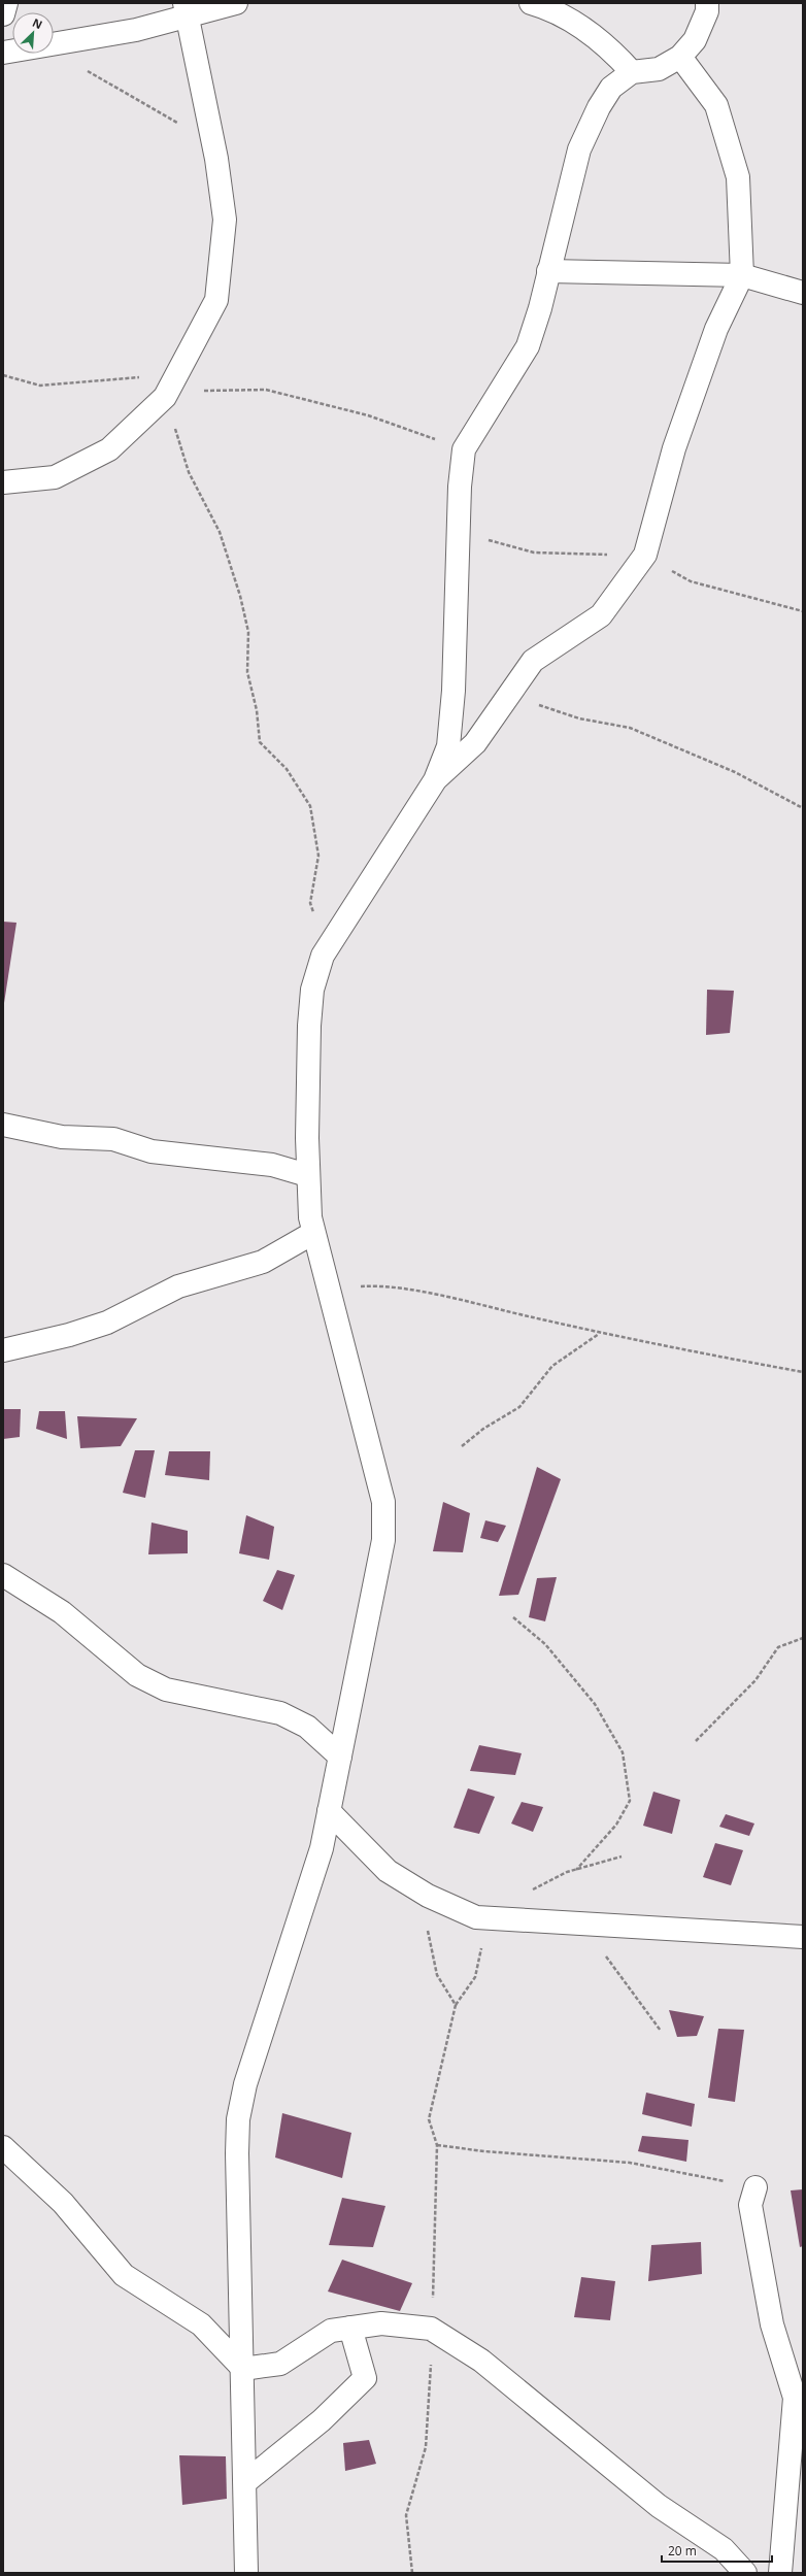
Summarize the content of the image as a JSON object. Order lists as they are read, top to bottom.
{
  "scale_bar": "20 m",
  "north": "top right"
}
